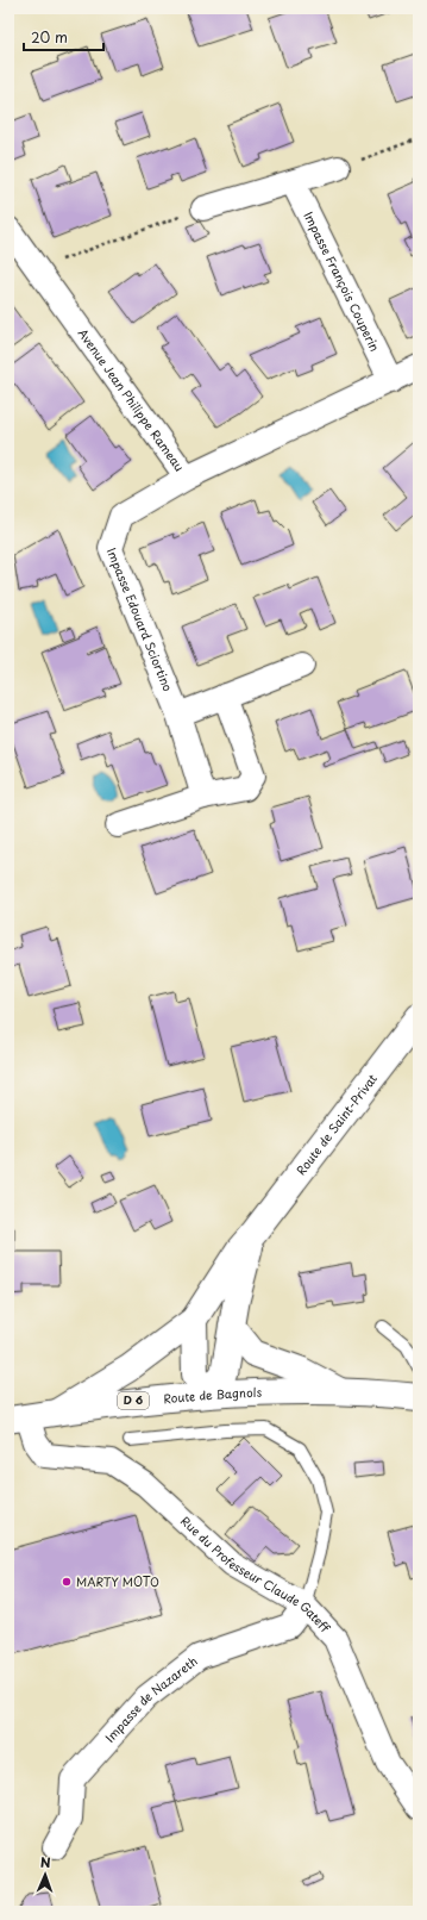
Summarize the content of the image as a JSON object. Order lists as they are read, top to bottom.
{
  "streets": {
    "street": [
      "Impasse François Couperin",
      "Avenue Jean Philippe Rameau",
      "Impasse Edouard Sciortino",
      "Route de Saint-Privat",
      "Route de Bagnols",
      "D 6",
      "Rue du Professeur Claude Gateff",
      "Impasse de Nazareth"
    ]
  },
  "crossings": [
    ["Impasse François Couperin", "Avenue Jean Philippe Rameau"],
    ["Avenue Jean Philippe Rameau", "Impasse Edouard Sciortino"],
    ["Route de Bagnols", "Rue du Professeur Claude Gateff"],
    ["Rue du Professeur Claude Gateff", "Impasse de Nazareth"]
  ],
  "places": ["MARTY MOTO"],
  "scale_bar": "20 m",
  "north": "top"
}
